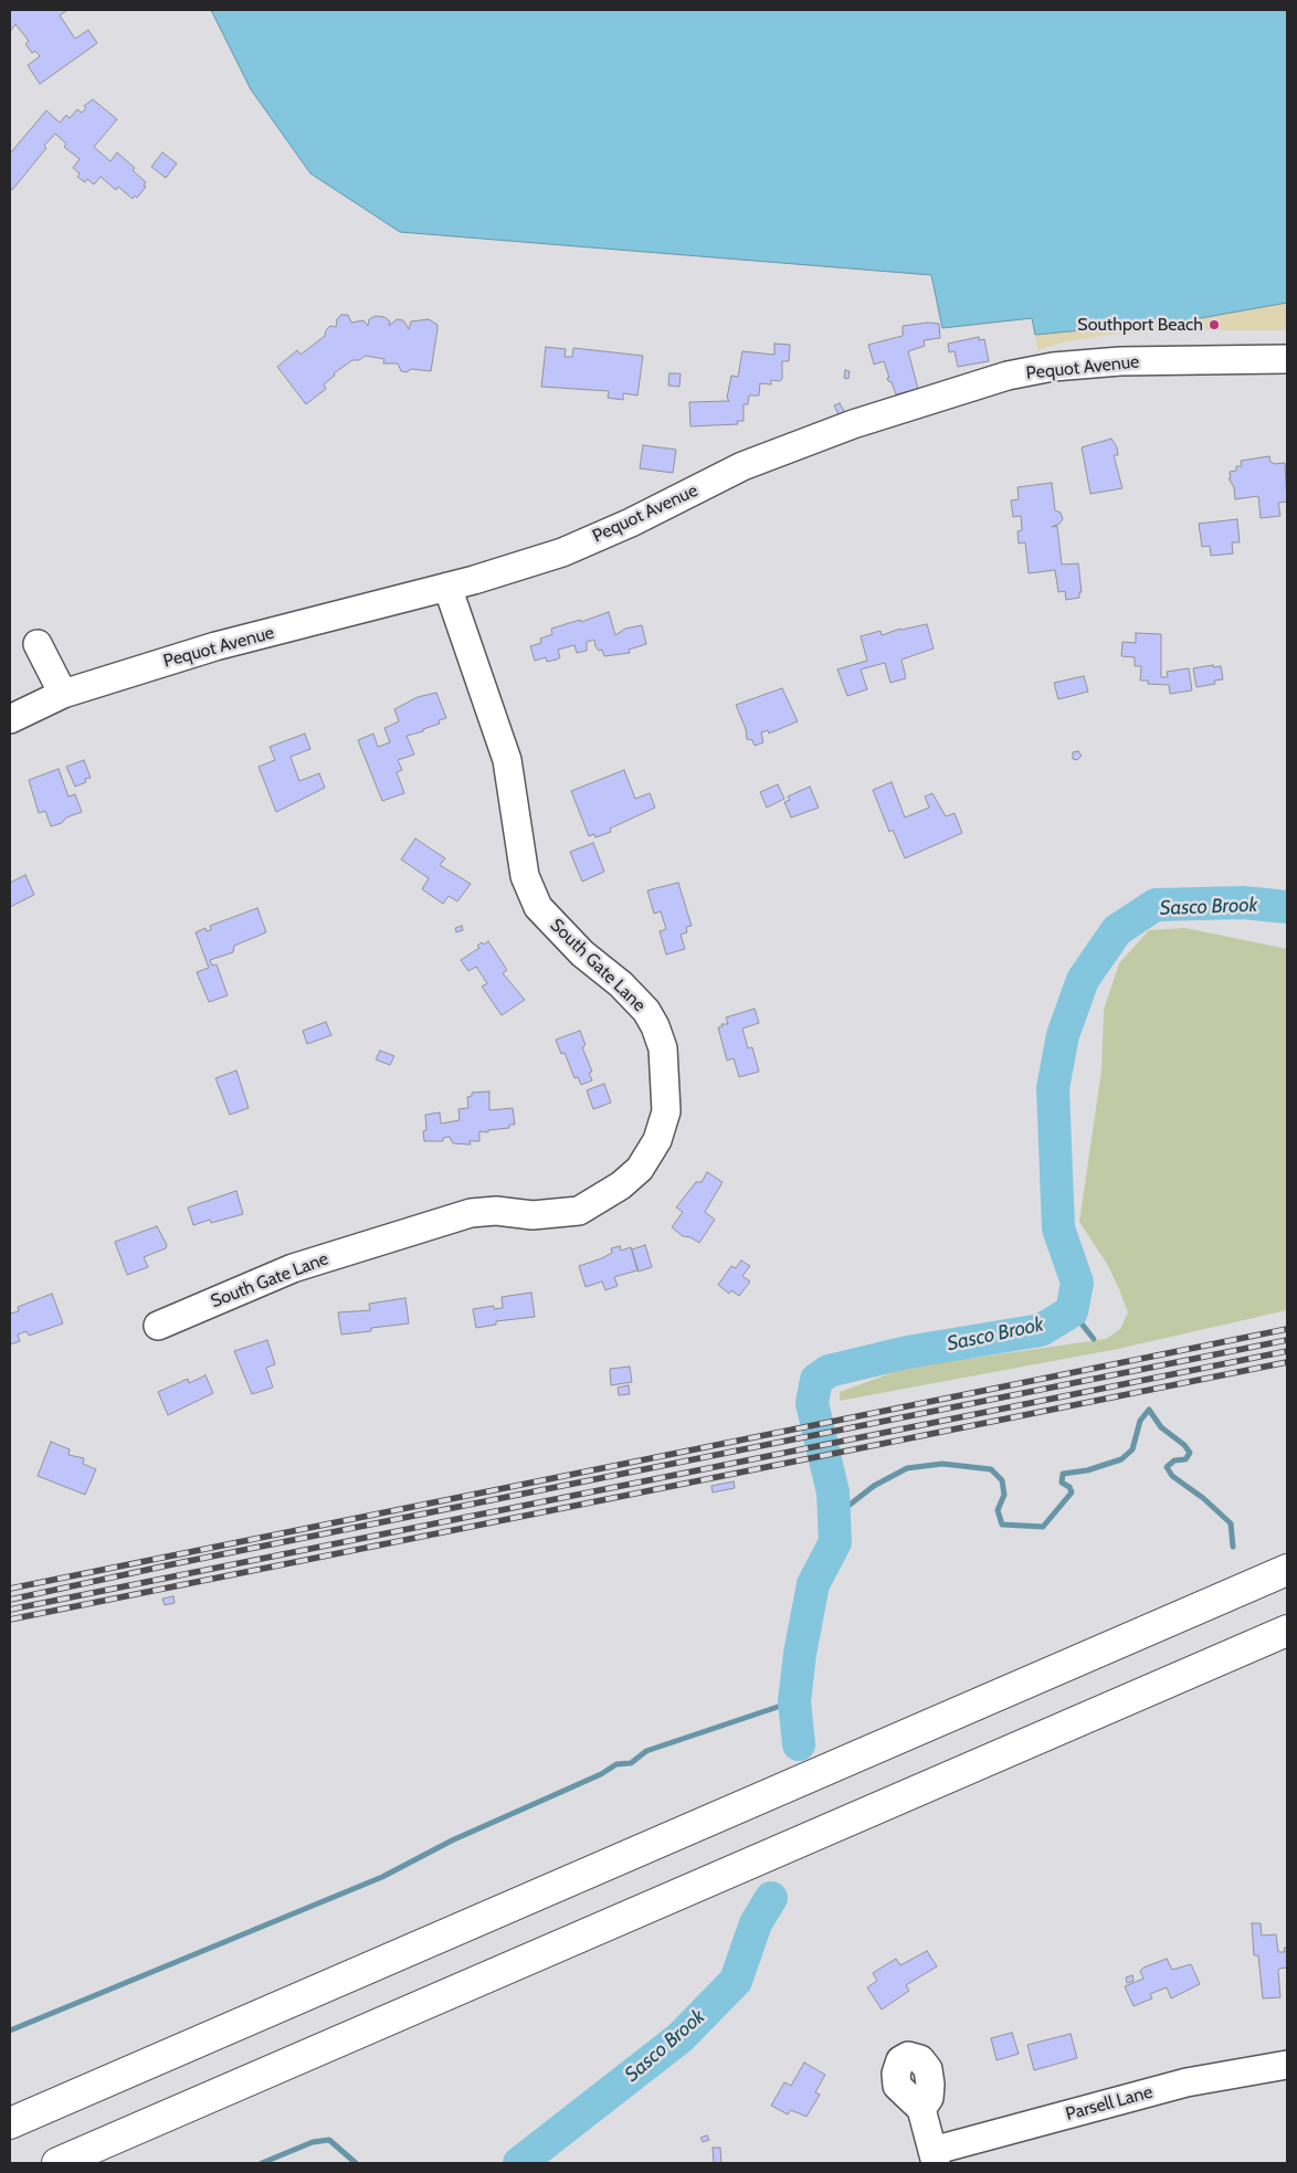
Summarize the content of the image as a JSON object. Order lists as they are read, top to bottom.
{
  "streets": {
    "street": ["Pequot Avenue", "South Gate Lane", "Parsell Lane"]
  },
  "crossings": [
    ["Pequot Avenue", "South Gate Lane"]
  ],
  "water": ["Sasco Brook"],
  "places": ["Southport Beach"]
}
